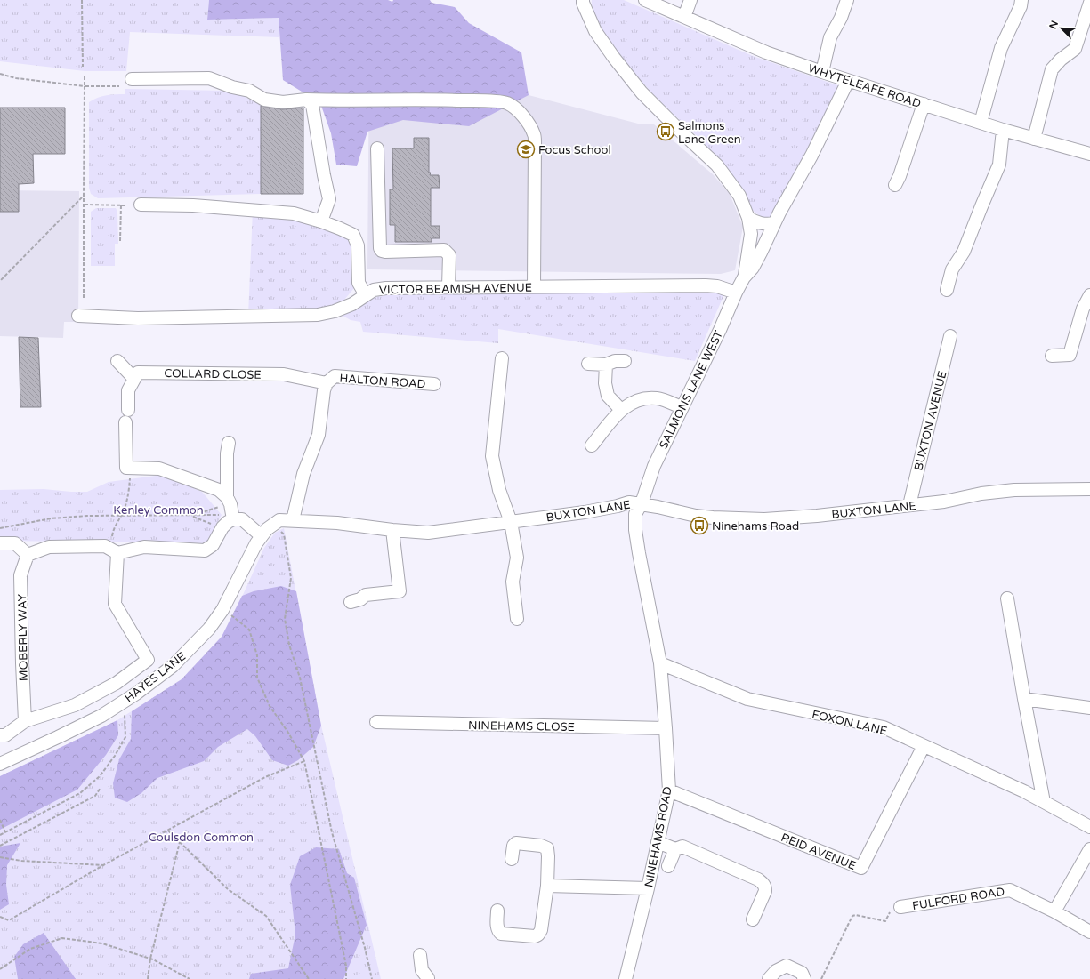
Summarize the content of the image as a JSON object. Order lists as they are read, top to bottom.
{
  "streets": {
    "street": [
      "WHYTELEAFE ROAD",
      "VICTOR BEAMISH AVENUE",
      "COLLARD CLOSE",
      "HALTON ROAD",
      "SALMONS LANE WEST",
      "BUXTON AVENUE",
      "BUXTON LANE",
      "MOBERLY WAY",
      "HAYES LANE",
      "FOXON LANE",
      "NINEHAMS CLOSE",
      "NINEHAMS ROAD",
      "REID AVENUE",
      "FULFORD ROAD"
    ]
  },
  "crossings": [
    ["WHYTELEAFE ROAD", "SALMONS LANE WEST"],
    ["VICTOR BEAMISH AVENUE", "SALMONS LANE WEST"],
    ["COLLARD CLOSE", "HALTON ROAD"],
    ["HALTON ROAD", "BUXTON LANE"],
    ["SALMONS LANE WEST", "BUXTON LANE"],
    ["SALMONS LANE WEST", "NINEHAMS ROAD"],
    ["BUXTON AVENUE", "BUXTON LANE"],
    ["BUXTON LANE", "NINEHAMS ROAD"],
    ["FOXON LANE", "NINEHAMS ROAD"],
    ["FOXON LANE", "REID AVENUE"],
    ["NINEHAMS CLOSE", "NINEHAMS ROAD"],
    ["NINEHAMS ROAD", "REID AVENUE"]
  ],
  "parks": ["Kenley Common", "Coulsdon Common"],
  "places": {
    "bus stop": ["Salmons Lane Green", "Ninehams Road"],
    "school or university": ["Focus School"]
  },
  "north": "top left"
}
